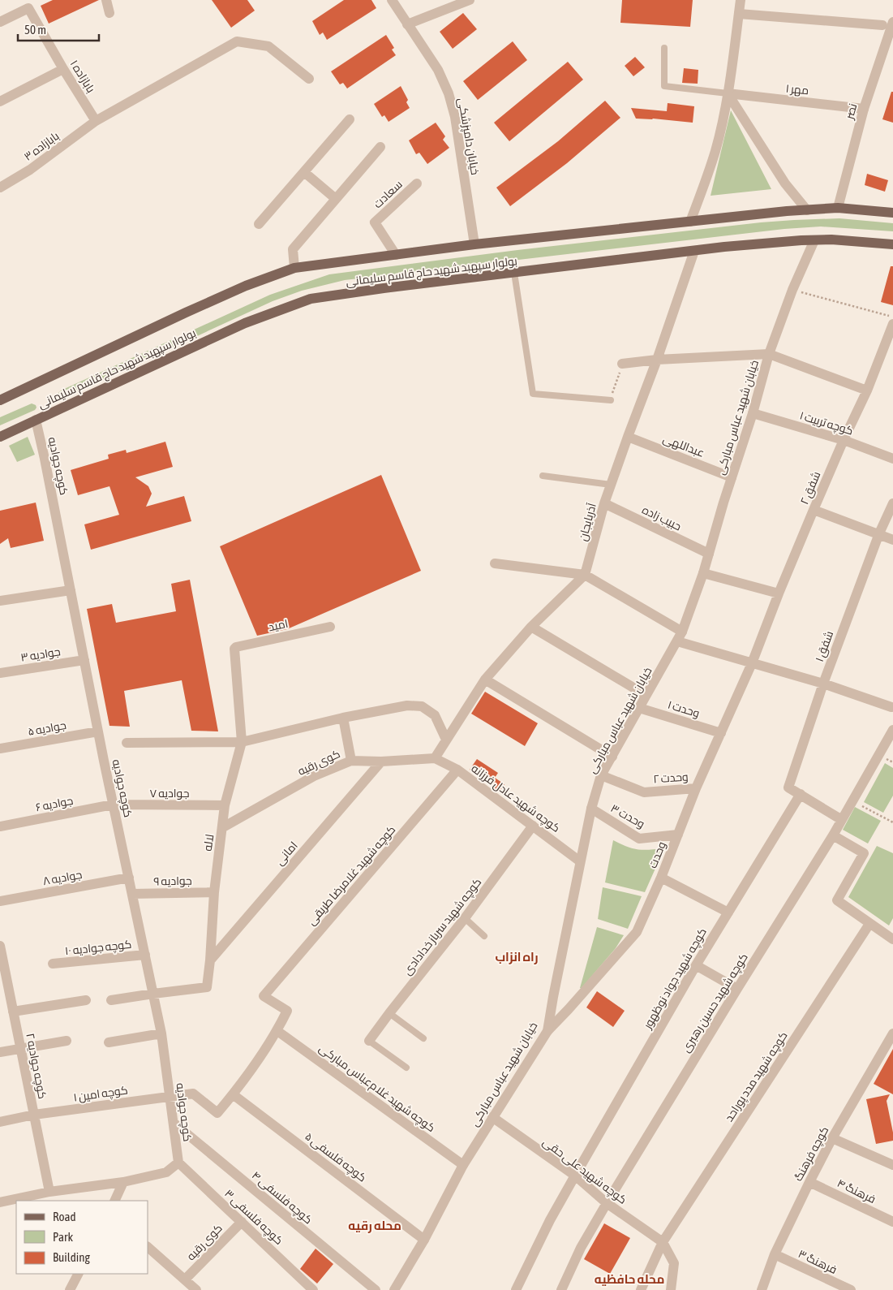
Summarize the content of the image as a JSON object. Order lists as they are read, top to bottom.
{
  "streets": {
    "main road": ["بولوار سپهبد شهید حاج قاسم سلیمانی"],
    "street": [
      "بابازاده ۱",
      "مهر ۱",
      "نصر",
      "خیابان دامپزشکی",
      "بابازاده ۳",
      "سعادت",
      "خیابان شهید عباس مبارکی",
      "کوچه تربیت ۱",
      "عبداللهی",
      "کوچه جوادیه",
      "شفق ۲",
      "حبیب زاده",
      "آذربایجان",
      "امید",
      "شفق ۱",
      "جوادیه ۳",
      "وحدت ۱",
      "جوادیه ۵",
      "کوی رقیه",
      "وحدت ۲",
      "جوادیه ۷",
      "کوچه شهید عادل فرزانه",
      "جوادیه ۶",
      "وحدت ۳",
      "لاله",
      "امانی",
      "وحدت",
      "کوچه شهید غلامرضا طریقی",
      "جوادیه ۸",
      "جوادیه ۹",
      "کوچه شهید سرباز خدادادی",
      "کوچه جوادیه ۱۰",
      "کوچه شهید جواد نوظهور",
      "کوچه شهید حسین رهبری",
      "کوچه جوادیه ۲",
      "کوچه شهید مدد پوراحد",
      "کوچه شهید غلام‌عباس مبارکی",
      "کوچه امین ۱",
      "کوچه فرهنگ",
      "کوچه فلسفی ۵",
      "کوچه شهید علی حقی",
      "فرهنگ ۴",
      "کوچه فلسفی ۴",
      "کوچه فلسفی ۳",
      "فرهنگ ۳"
    ]
  },
  "crossings": [
    ["بابازاده ۱", "بابازاده ۳"],
    ["مهر ۱", "نصر"],
    ["نصر", "بولوار سپهبد شهید حاج قاسم سلیمانی"],
    ["خیابان دامپزشکی", "بولوار سپهبد شهید حاج قاسم سلیمانی"],
    ["سعادت", "بولوار سپهبد شهید حاج قاسم سلیمانی"],
    ["بولوار سپهبد شهید حاج قاسم سلیمانی", "خیابان شهید عباس مبارکی"],
    ["بولوار سپهبد شهید حاج قاسم سلیمانی", "کوچه جوادیه"],
    ["بولوار سپهبد شهید حاج قاسم سلیمانی", "آذربایجان"],
    ["خیابان شهید عباس مبارکی", "کوچه تربیت ۱"],
    ["خیابان شهید عباس مبارکی", "عبداللهی"],
    ["خیابان شهید عباس مبارکی", "حبیب زاده"],
    ["خیابان شهید عباس مبارکی", "وحدت ۱"],
    ["خیابان شهید عباس مبارکی", "وحدت ۲"],
    ["خیابان شهید عباس مبارکی", "کوچه شهید عادل فرزانه"],
    ["خیابان شهید عباس مبارکی", "وحدت ۳"],
    ["خیابان شهید عباس مبارکی", "وحدت"],
    ["خیابان شهید عباس مبارکی", "کوچه شهید غلام‌عباس مبارکی"],
    ["خیابان شهید عباس مبارکی", "کوچه فلسفی ۵"],
    ["خیابان شهید عباس مبارکی", "کوچه شهید علی حقی"],
    ["کوچه تربیت ۱", "شفق ۲"],
    ["عبداللهی", "آذربایجان"],
    ["کوچه جوادیه", "جوادیه ۳"],
    ["کوچه جوادیه", "جوادیه ۵"],
    ["کوچه جوادیه", "جوادیه ۷"],
    ["کوچه جوادیه", "جوادیه ۶"],
    ["کوچه جوادیه", "لاله"],
    ["کوچه جوادیه", "جوادیه ۸"],
    ["کوچه جوادیه", "جوادیه ۹"],
    ["کوچه جوادیه", "کوچه جوادیه ۱۰"],
    ["کوچه جوادیه", "کوچه امین ۱"],
    ["کوچه جوادیه", "کوچه فلسفی ۴"],
    ["کوچه جوادیه", "کوچه فلسفی ۳"],
    ["شفق ۲", "وحدت"],
    ["حبیب زاده", "آذربایجان"],
    ["امید", "لاله"],
    ["شفق ۱", "کوچه شهید جواد نوظهور"],
    ["وحدت ۱", "وحدت"],
    ["کوی رقیه", "کوچه شهید عادل فرزانه"],
    ["کوی رقیه", "لاله"],
    ["کوی رقیه", "امانی"],
    ["کوی رقیه", "کوچه فلسفی ۳"],
    ["وحدت ۲", "وحدت"],
    ["جوادیه ۷", "جوادیه ۶"],
    ["جوادیه ۷", "لاله"],
    ["کوچه شهید عادل فرزانه", "کوچه شهید غلامرضا طریقی"],
    ["کوچه شهید عادل فرزانه", "کوچه شهید سرباز خدادادی"],
    ["وحدت ۳", "وحدت"],
    ["لاله", "امانی"],
    ["لاله", "جوادیه ۹"],
    ["کوچه شهید غلامرضا طریقی", "کوچه شهید غلام‌عباس مبارکی"],
    ["کوچه شهید جواد نوظهور", "کوچه شهید علی حقی"],
    ["کوچه شهید حسین رهبری", "کوچه شهید علی حقی"],
    ["کوچه جوادیه ۲", "کوچه امین ۱"],
    ["کوچه شهید مدد پوراحد", "کوچه شهید علی حقی"],
    ["کوچه فرهنگ", "فرهنگ ۴"],
    ["کوچه فرهنگ", "فرهنگ ۳"]
  ],
  "districts": ["راه انزاب", "محله رقیه", "محله حافظیه"],
  "legend": ["Road", "Park", "Building"],
  "scale_bar": "50 m"
}
